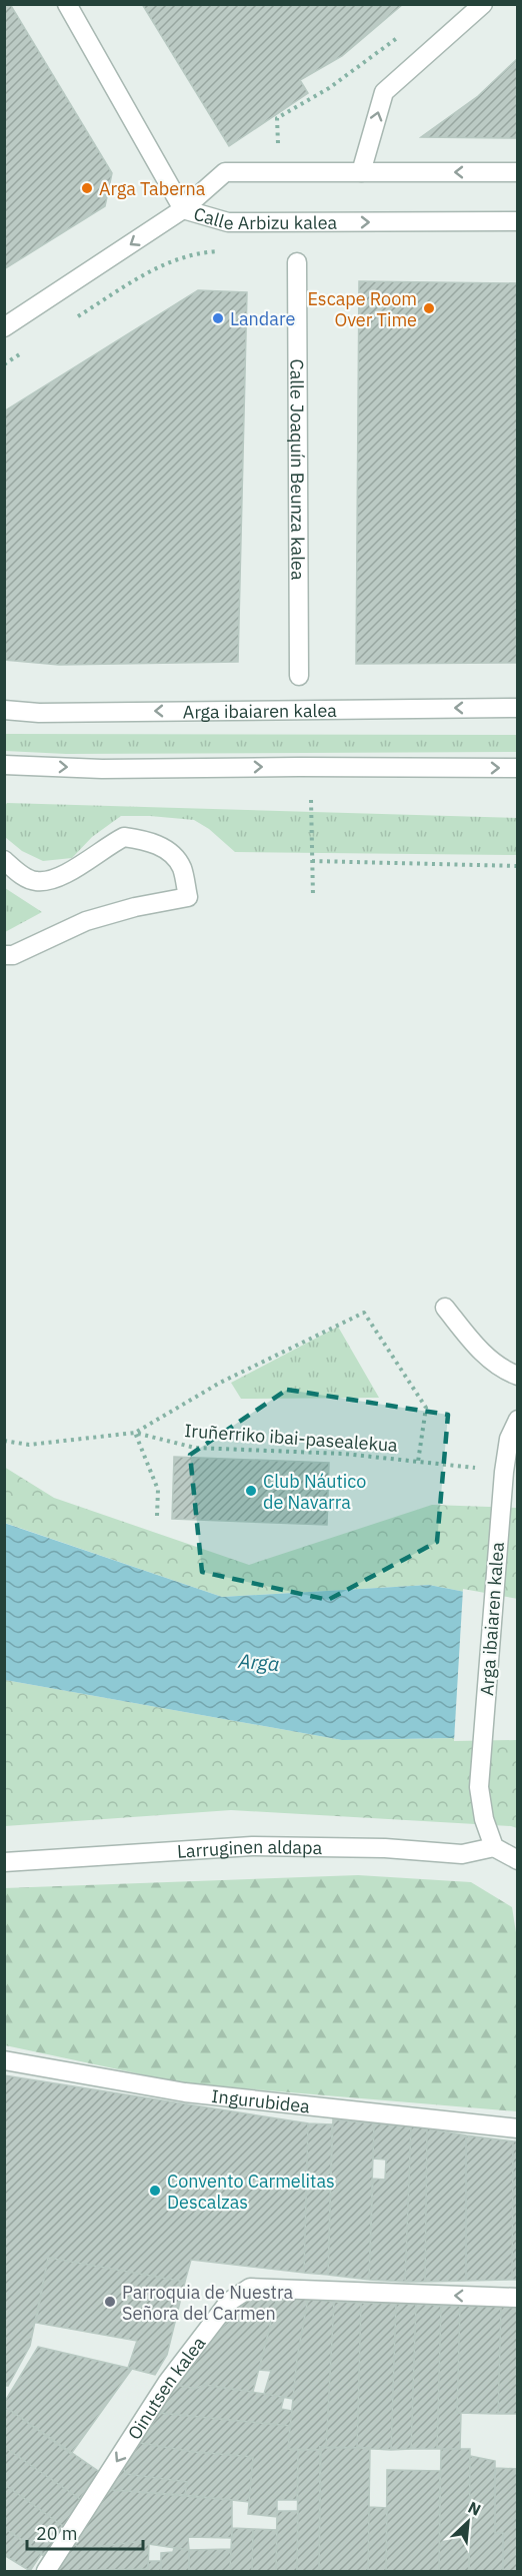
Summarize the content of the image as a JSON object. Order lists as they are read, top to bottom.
{
  "streets": {
    "street": [
      "Calle Arbizu kalea",
      "Calle Joaquín Beunza kalea",
      "Arga ibaiaren kalea",
      "Larruginen aldapa",
      "Ingurubidea",
      "Oinutsen kalea"
    ],
    "path": ["Iruñerriko ibai-pasealekua"]
  },
  "crossings": [
    ["Arga ibaiaren kalea", "Iruñerriko ibai-pasealekua"],
    ["Arga ibaiaren kalea", "Larruginen aldapa"]
  ],
  "one_way": ["Oinutsen kalea"],
  "water": ["Arga"],
  "places": [
    "Arga Taberna",
    "Escape Room Over Time",
    "Landare",
    "Club Náutico de Navarra",
    "Convento Carmelitas Descalzas",
    "Parroquia de Nuestra Señora del Carmen"
  ],
  "scale_bar": "20 m",
  "north": "top right"
}
